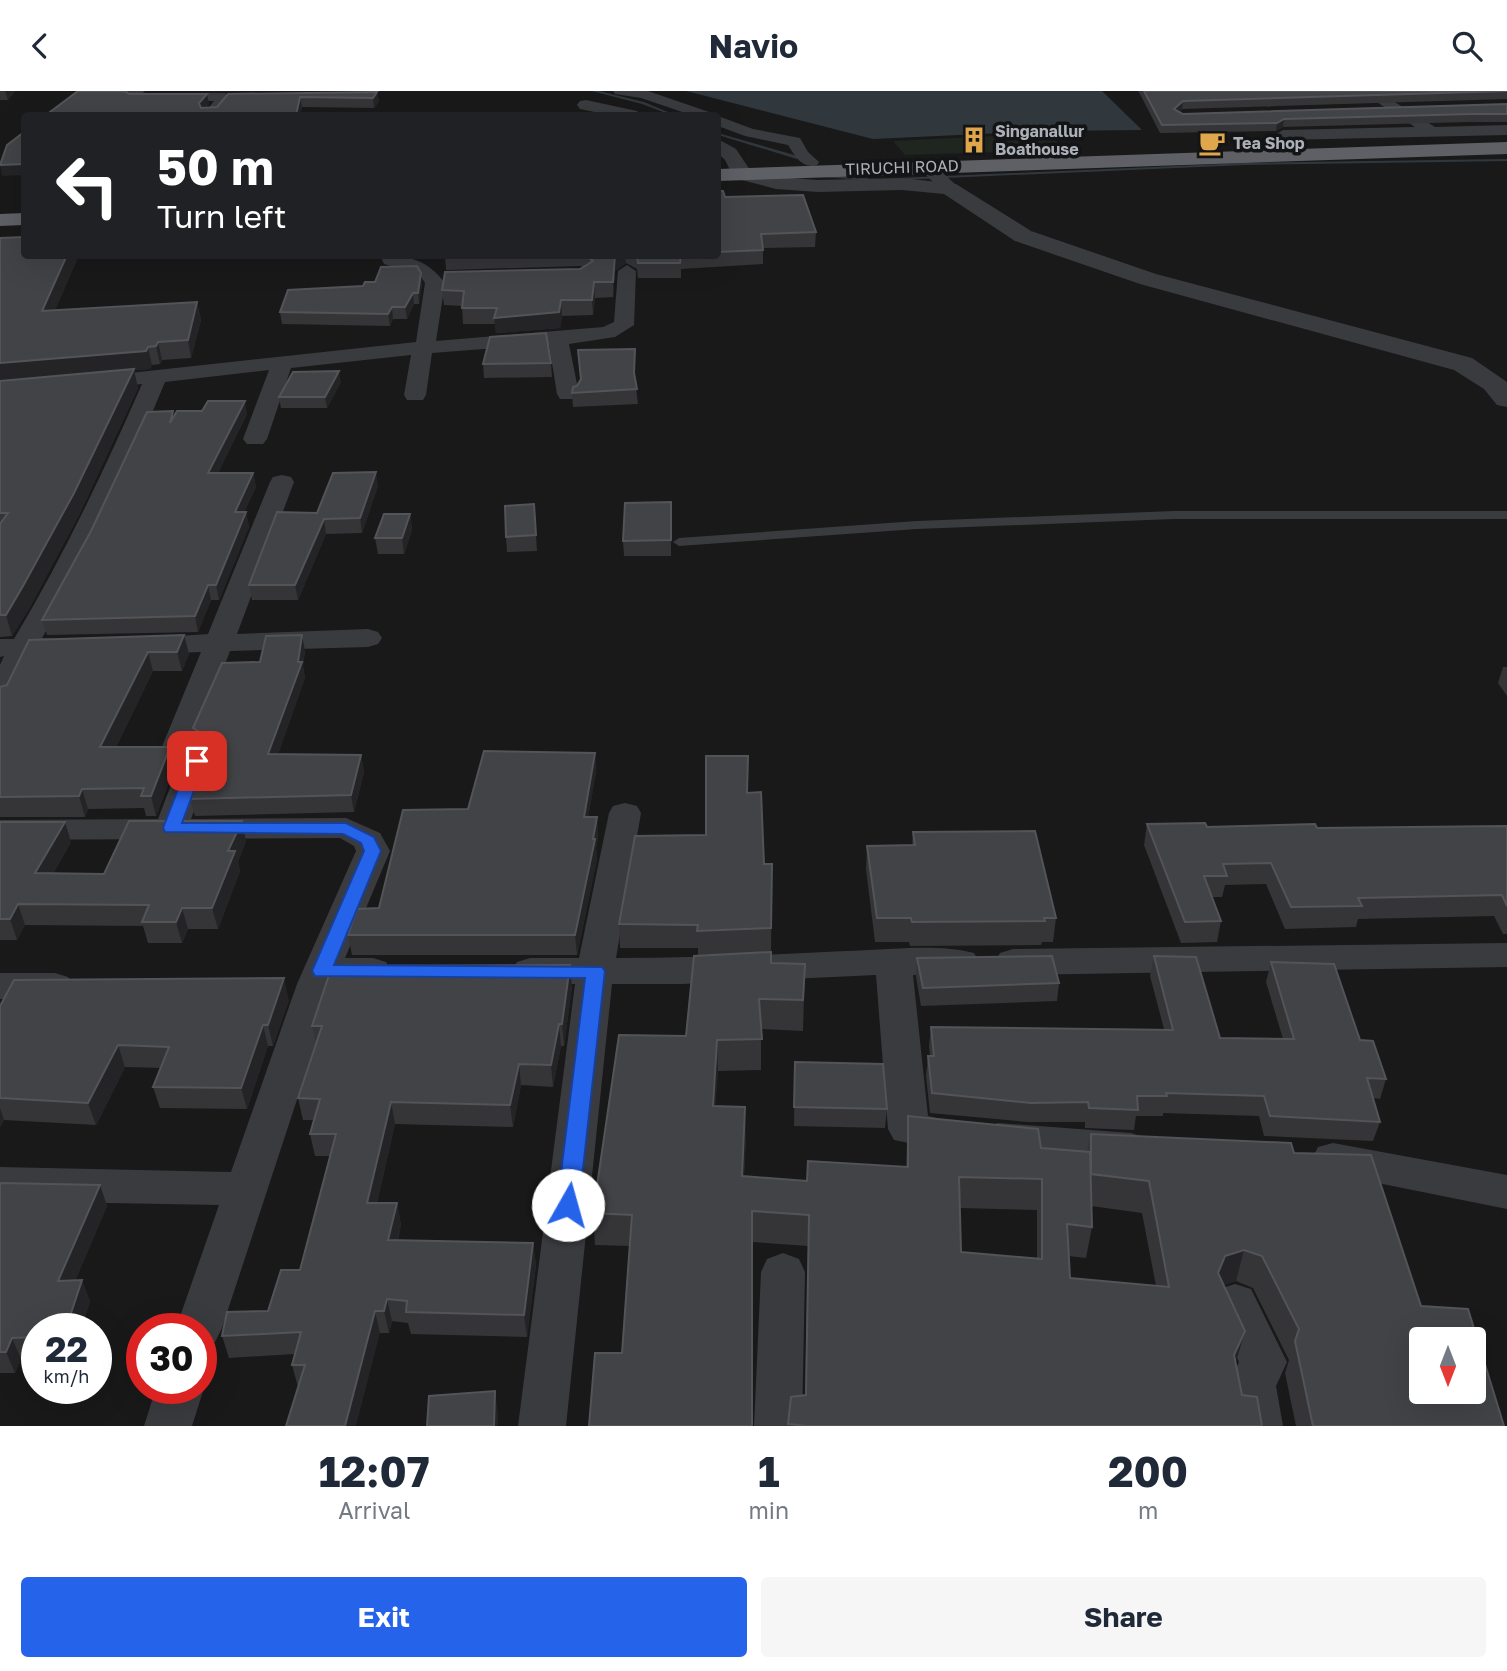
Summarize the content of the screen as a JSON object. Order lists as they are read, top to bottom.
{
  "streets": {
    "highway": ["TIRUCHI ROAD"]
  },
  "places": {
    "building": ["Singanallur Boathouse"],
    "cafe": ["Tea Shop"]
  },
  "north": "bottom",
  "page": {
    "header": "Navio",
    "turn": ["50 m", "Turn left"],
    "speed": "22 km/h",
    "limit": "30",
    "eta": [
      "12:07",
      "Arrival",
      "1",
      "min",
      "200",
      "m"
    ],
    "buttons": ["Exit", "Share"]
  }
}
